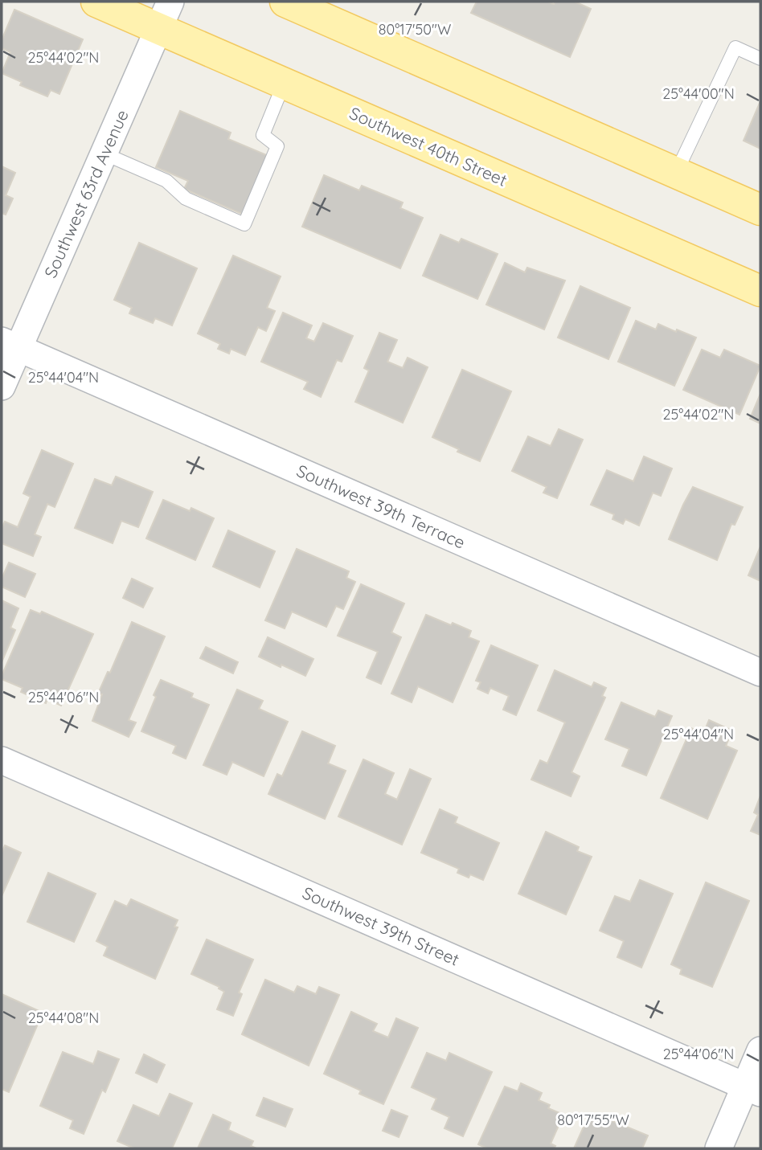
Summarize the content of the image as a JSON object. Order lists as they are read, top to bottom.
{
  "streets": {
    "main road": ["Southwest 40th Street"],
    "street": ["Southwest 63rd Avenue", "Southwest 39th Terrace", "Southwest 39th Street"]
  },
  "crossings": [
    ["Southwest 40th Street", "Southwest 63rd Avenue"],
    ["Southwest 63rd Avenue", "Southwest 39th Terrace"]
  ],
  "coordinates": [
    "80°17'50\"W",
    "25°44'02\"N",
    "25°44'00\"N",
    "25°44'04\"N",
    "25°44'06\"N",
    "25°44'08\"N",
    "80°17'55\"W"
  ]
}
